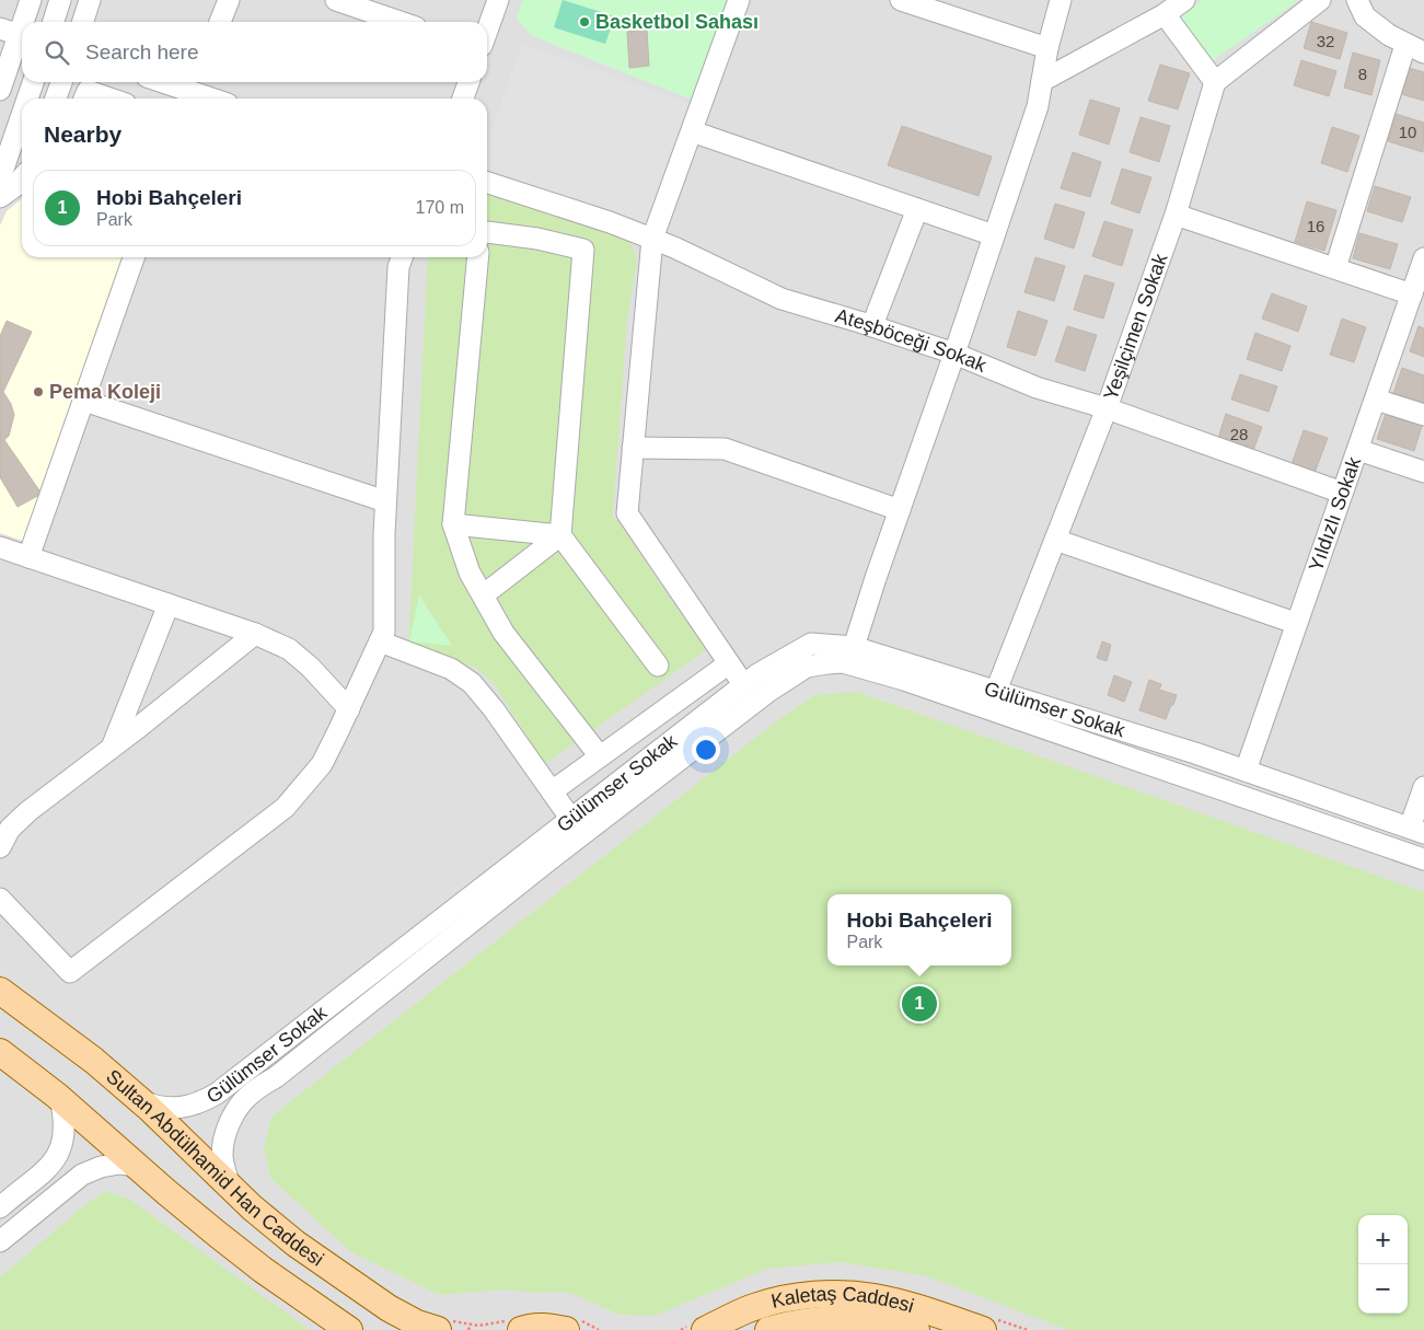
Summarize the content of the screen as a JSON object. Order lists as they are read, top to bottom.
{
  "streets": {
    "main road": ["Sultan Abdülhamid Han Caddesi", "Kaletaş Caddesi"],
    "street": [
      "Yeşilçimen Sokak",
      "Ateşböceği Sokak",
      "Yıldızlı Sokak",
      "Gülümser Sokak"
    ]
  },
  "crossings": [
    ["Yeşilçimen Sokak", "Ateşböceği Sokak"],
    ["Yeşilçimen Sokak", "Gülümser Sokak"],
    ["Ateşböceği Sokak", "Yıldızlı Sokak"],
    ["Yıldızlı Sokak", "Gülümser Sokak"],
    ["Gülümser Sokak", "Sultan Abdülhamid Han Caddesi"]
  ],
  "places": ["Basketbol Sahası", "Pema Koleji"],
  "house_numbers": [
    "32",
    "8",
    "10",
    "16",
    "28"
  ],
  "page": {
    "search": "Search here",
    "heading": "Nearby",
    "list": [
      {
        "mark": "1",
        "name": "Hobi Bahçeleri",
        "note": "Park",
        "value": "170 m"
      }
    ],
    "popup": ["Hobi Bahçeleri", "Park"],
    "pins": "1",
    "map_buttons": ["+", "−"]
  }
}
